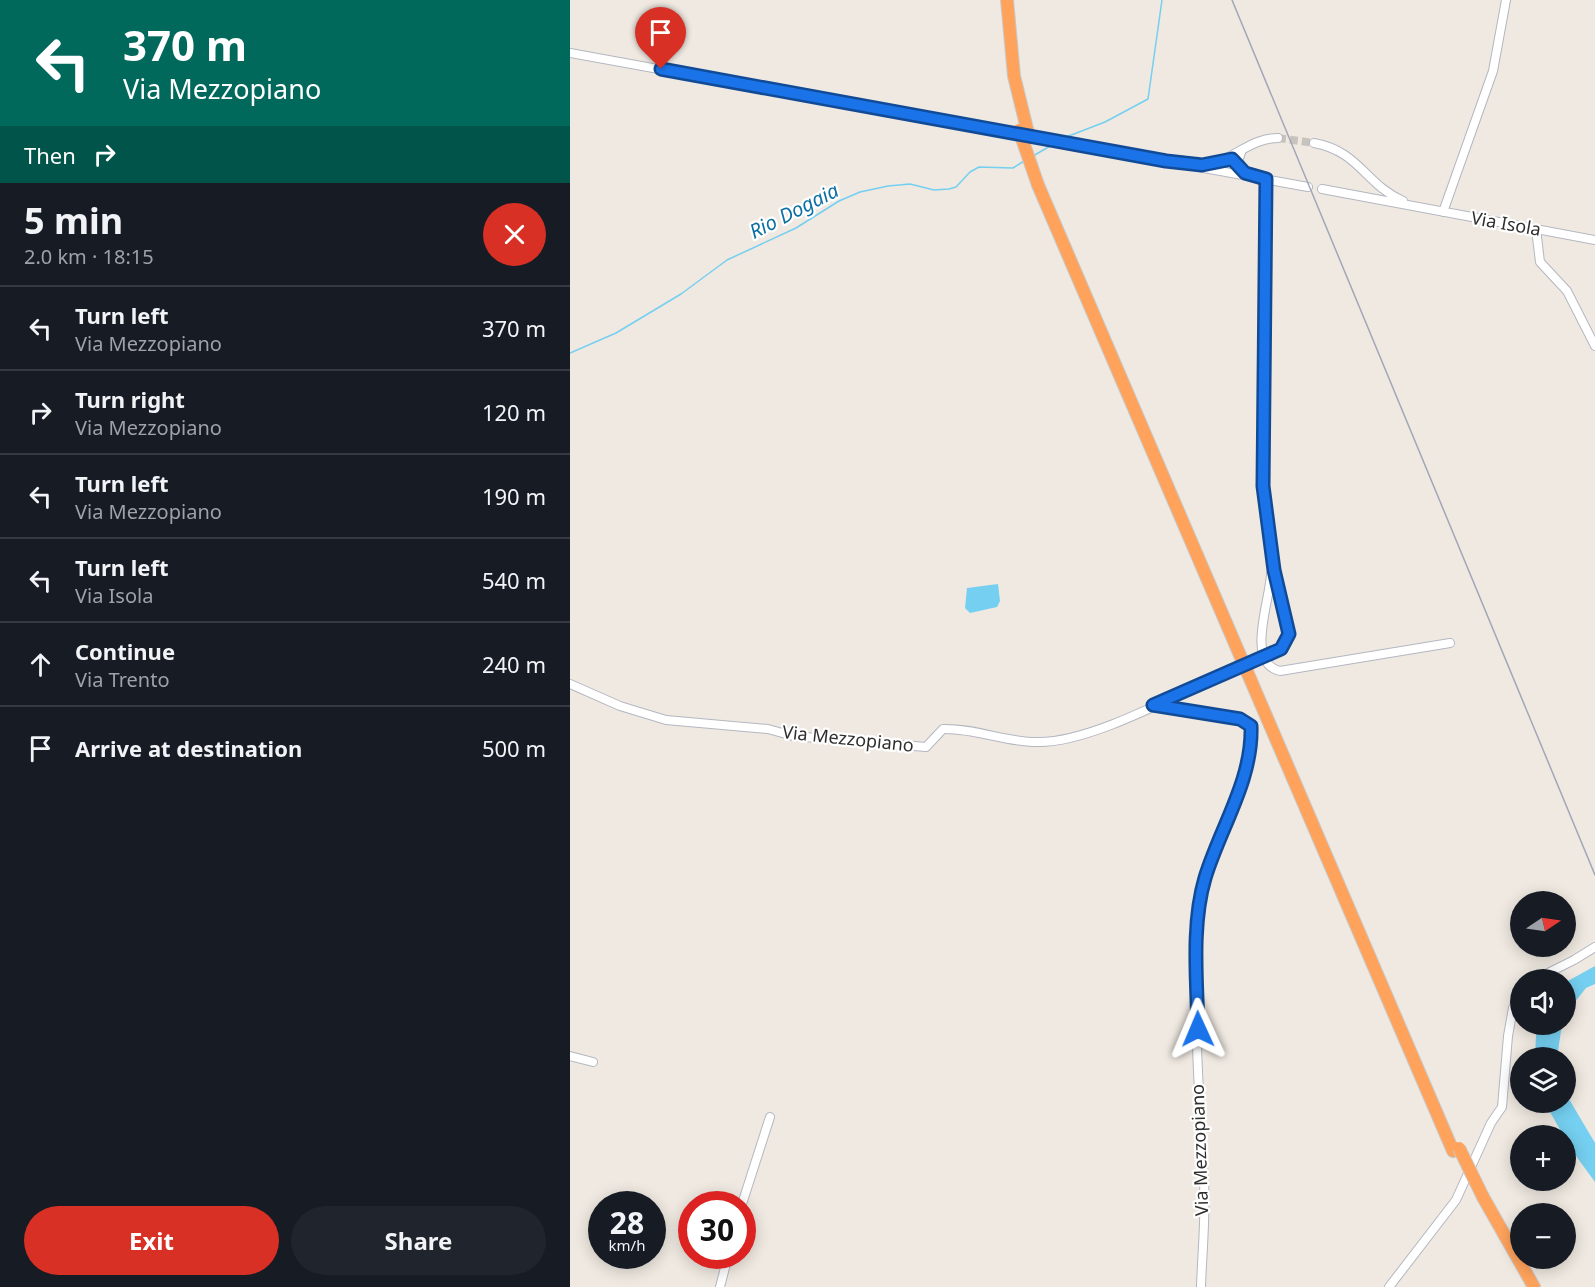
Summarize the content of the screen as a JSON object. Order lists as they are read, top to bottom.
{
  "streets": {
    "street": ["Via Isola", "Via Mezzopiano"]
  },
  "water": ["Rio Dogaia"],
  "north": "right",
  "page": {
    "turn": ["370 m", "Via Mezzopiano"],
    "then": "Then",
    "heading": ["5 min", "2.0 km · 18:15"],
    "list": [
      {
        "name": "Turn left",
        "note": "Via Mezzopiano",
        "value": "370 m"
      },
      {
        "name": "Turn right",
        "note": "Via Mezzopiano",
        "value": "120 m"
      },
      {
        "name": "Turn left",
        "note": "Via Mezzopiano",
        "value": "190 m"
      },
      {
        "name": "Turn left",
        "note": "Via Isola",
        "value": "540 m"
      },
      {
        "name": "Continue",
        "note": "Via Trento",
        "value": "240 m"
      },
      {
        "name": "Arrive at destination",
        "value": "500 m"
      }
    ],
    "map_buttons": ["+", "−"],
    "speed": "28 km/h",
    "limit": "30",
    "buttons": ["Exit", "Share"]
  }
}
